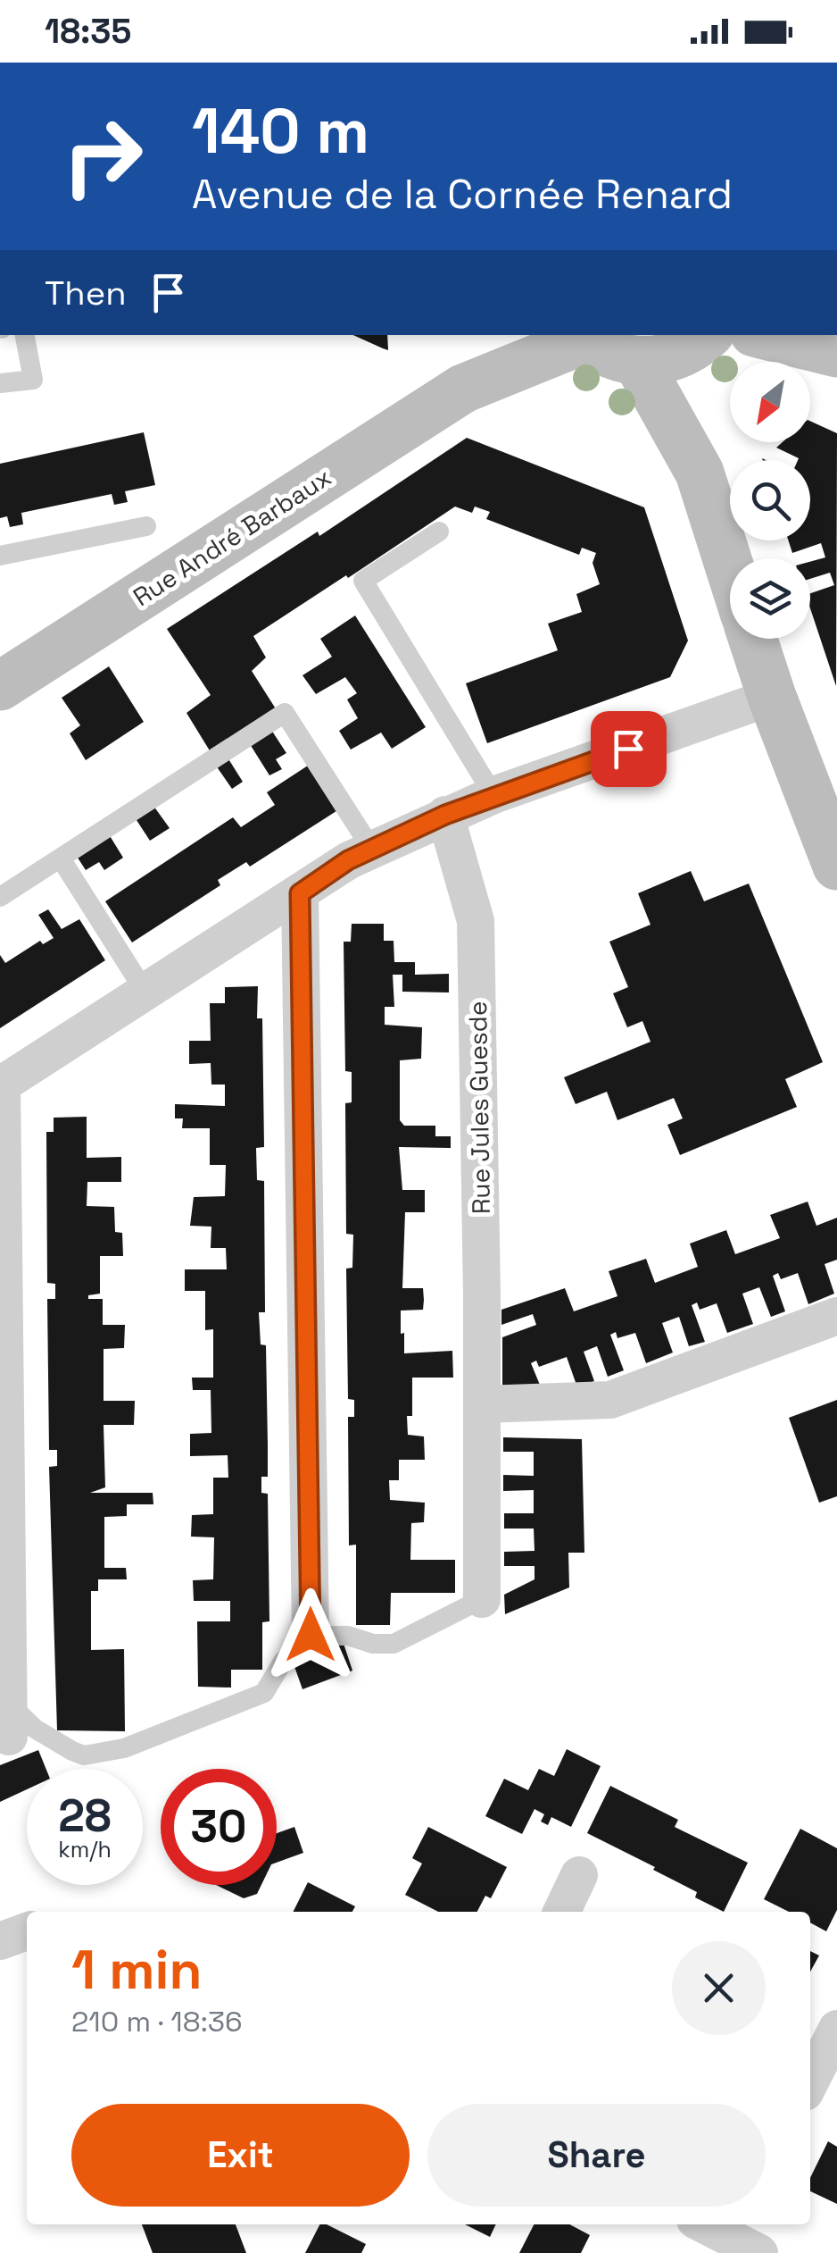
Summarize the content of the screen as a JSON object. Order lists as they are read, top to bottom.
{
  "streets": {
    "street": ["Rue André Barbaux", "Rue Jules Guesde"]
  },
  "north": "bottom left",
  "page": {
    "status": "18:35",
    "turn": ["140 m", "Avenue de la Cornée Renard"],
    "then": "Then",
    "speed": "28 km/h",
    "limit": "30",
    "heading": ["1 min", "210 m · 18:36"],
    "buttons": ["Exit", "Share"]
  }
}
